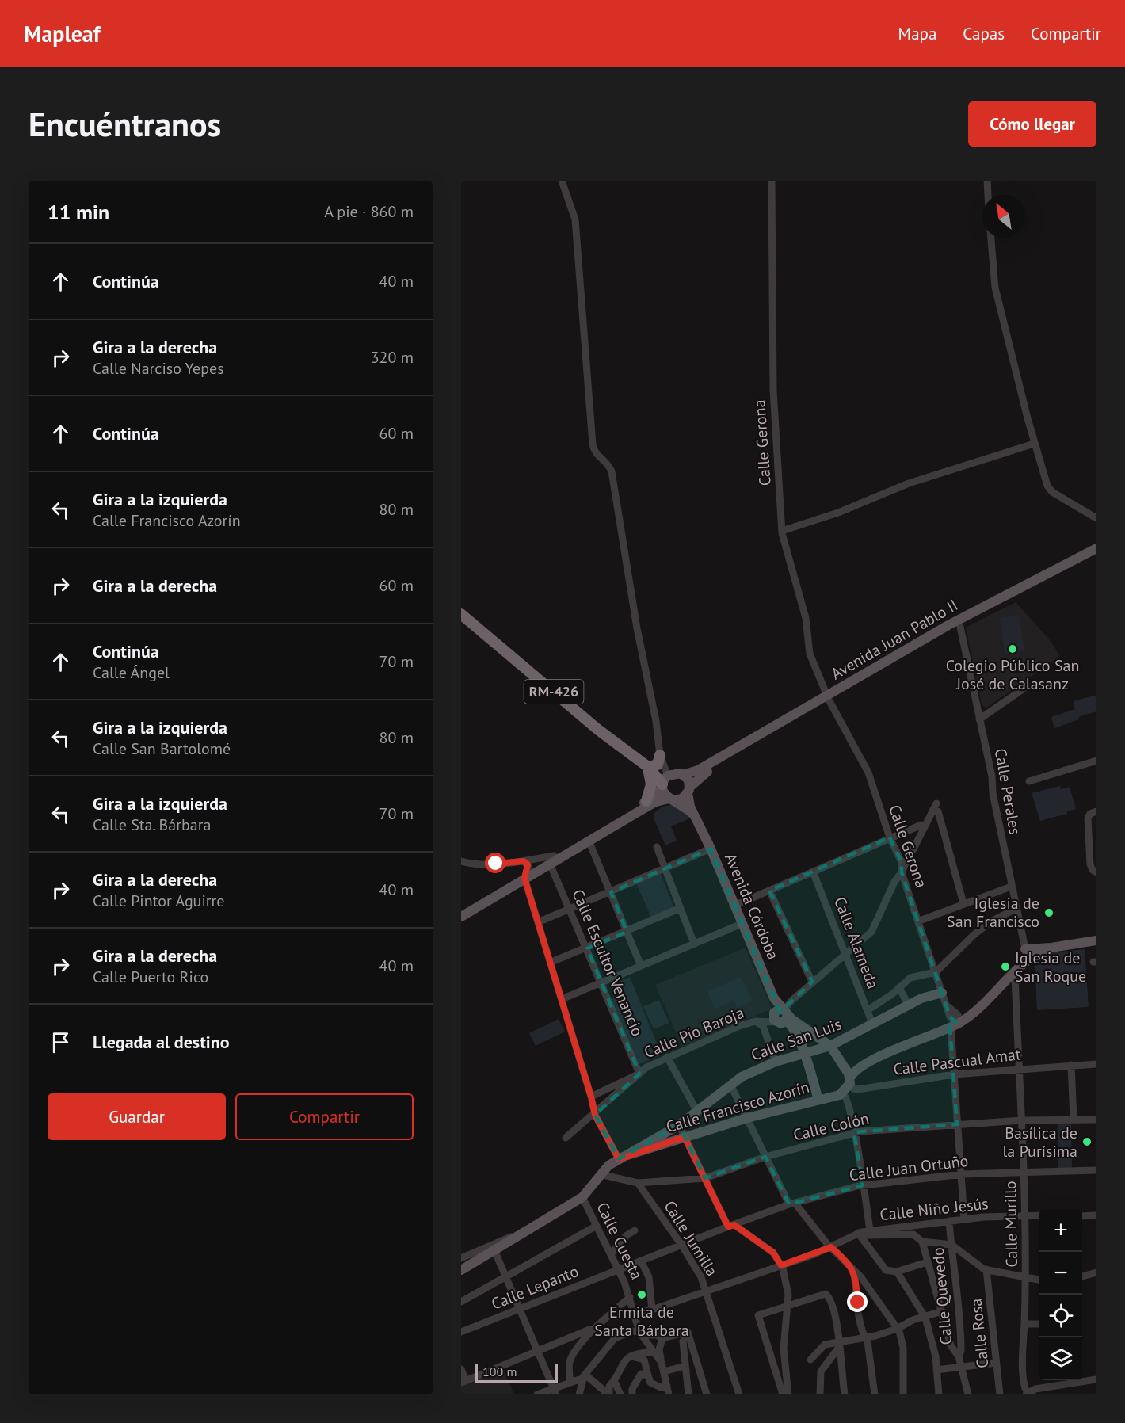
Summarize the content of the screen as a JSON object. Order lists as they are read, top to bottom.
{
  "streets": {
    "highway": ["RM-426"],
    "main road": [
      "Avenida Juan Pablo II",
      "Avenida Córdoba",
      "Calle San Luis",
      "Calle Francisco Azorín"
    ],
    "street": [
      "Calle Gerona",
      "Calle Perales",
      "Calle Alameda",
      "Calle Escultor Venancio",
      "Calle Pío Baroja",
      "Calle Pascual Amat",
      "Calle Colón",
      "Calle Juan Ortuño",
      "Calle Niño Jesús",
      "Calle Murillo",
      "Calle Jumilla",
      "Calle Cuesta",
      "Calle Lepanto",
      "Calle Quevedo",
      "Calle Rosa"
    ]
  },
  "crossings": [
    ["Calle Gerona", "Avenida Juan Pablo II"],
    ["Calle Gerona", "Calle San Luis"],
    ["Avenida Juan Pablo II", "Calle Perales"],
    ["RM-426", "Avenida Córdoba"],
    ["Avenida Córdoba", "Calle San Luis"],
    ["Avenida Córdoba", "Calle Francisco Azorín"],
    ["Calle Alameda", "Calle San Luis"],
    ["Calle Escultor Venancio", "Calle Pío Baroja"],
    ["Calle Pío Baroja", "Calle San Luis"],
    ["Calle San Luis", "Calle Francisco Azorín"],
    ["Calle Pascual Amat", "Calle Murillo"],
    ["Calle Colón", "Calle Murillo"],
    ["Calle Colón", "Calle Jumilla"],
    ["Calle Juan Ortuño", "Calle Murillo"],
    ["Calle Juan Ortuño", "Calle Jumilla"],
    ["Calle Juan Ortuño", "Calle Cuesta"],
    ["Calle Juan Ortuño", "Calle Lepanto"],
    ["Calle Niño Jesús", "Calle Murillo"],
    ["Calle Niño Jesús", "Calle Jumilla"],
    ["Calle Niño Jesús", "Calle Cuesta"],
    ["Calle Niño Jesús", "Calle Quevedo"],
    ["Calle Cuesta", "Calle Lepanto"]
  ],
  "places": [
    "Colegio Público San José de Calasanz",
    "Iglesia de San Francisco",
    "Iglesia de San Roque",
    "Basílica de la Purísima",
    "Ermita de Santa Bárbara"
  ],
  "scale_bar": "100 m",
  "north": "top left",
  "page": {
    "header": "Mapleaf",
    "nav": ["Mapa", "Capas", "Compartir"],
    "buttons": [
      "Cómo llegar",
      ["Guardar", "Compartir"]
    ],
    "title": "Encuéntranos",
    "heading": ["11 min", "A pie · 860 m"],
    "list": [
      ["Continúa", "40 m"],
      ["Gira a la derecha", "Calle Narciso Yepes", "320 m"],
      ["Continúa", "60 m"],
      ["Gira a la izquierda", "Calle Francisco Azorín", "80 m"],
      ["Gira a la derecha", "60 m"],
      ["Continúa", "Calle Ángel", "70 m"],
      ["Gira a la izquierda", "Calle San Bartolomé", "80 m"],
      ["Gira a la izquierda", "Calle Sta. Bárbara", "70 m"],
      ["Gira a la derecha", "Calle Pintor Aguirre", "40 m"],
      ["Gira a la derecha", "Calle Puerto Rico", "40 m"],
      "Llegada al destino"
    ],
    "map_buttons": ["+", "−"],
    "scale": "100 m"
  }
}
